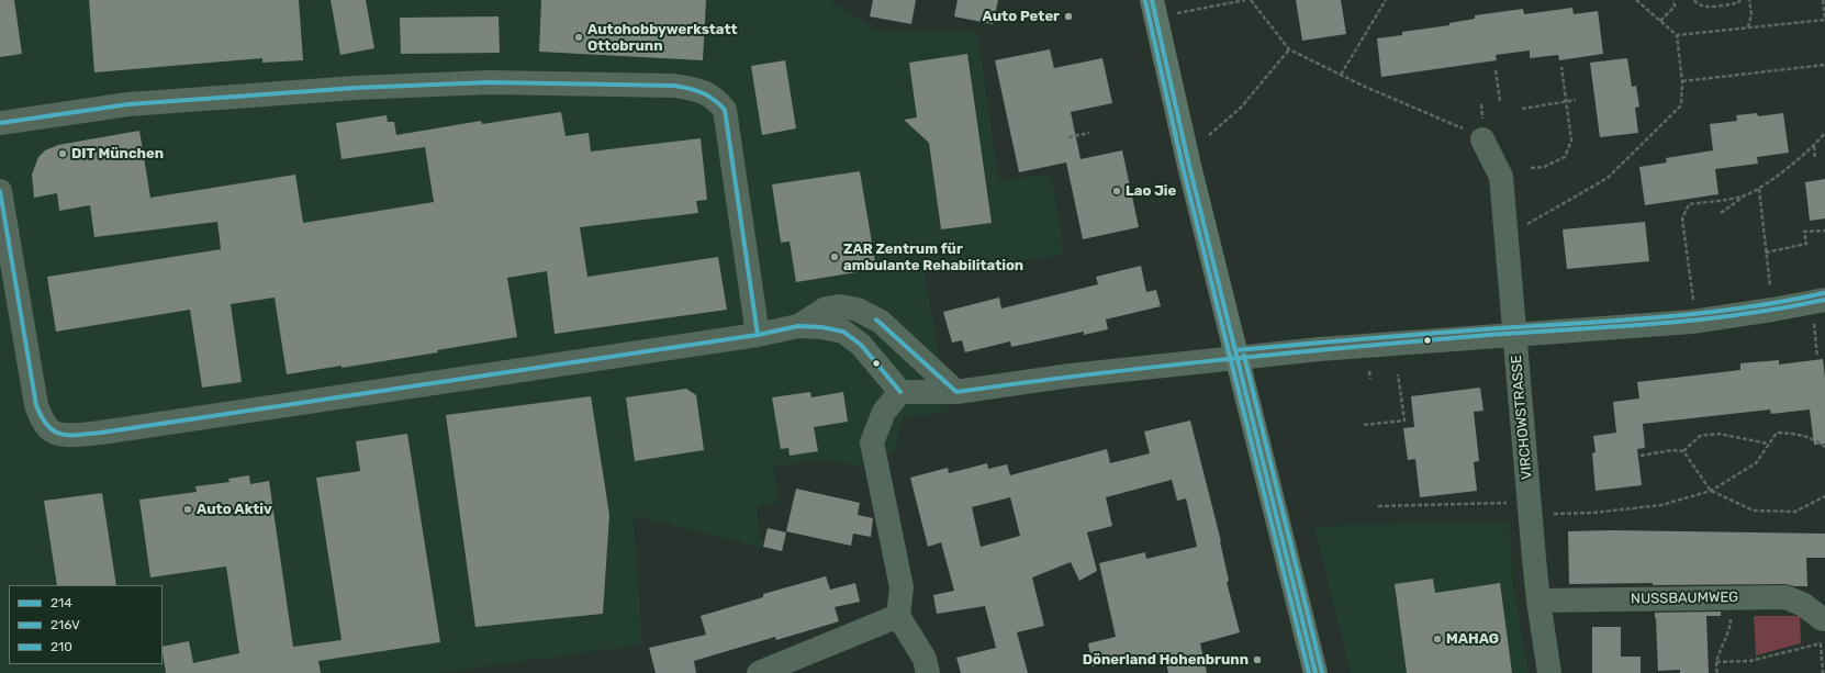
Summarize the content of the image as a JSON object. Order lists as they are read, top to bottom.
{
  "streets": {
    "street": ["VIRCHOWSTRASSE", "NUSSBAUMWEG"]
  },
  "crossings": [
    ["VIRCHOWSTRASSE", "NUSSBAUMWEG"]
  ],
  "places": [
    "Auto Peter",
    "Autohobbywerkstatt Ottobrunn",
    "DIT München",
    "Lao Jie",
    "ZAR Zentrum für ambulante Rehabilitation",
    "Auto Aktiv",
    "MAHAG",
    "Dönerland Hohenbrunn"
  ],
  "lines": ["transit line 214", "transit line 216V", "transit line 210"],
  "legend": ["214", "216V", "210"]
}
